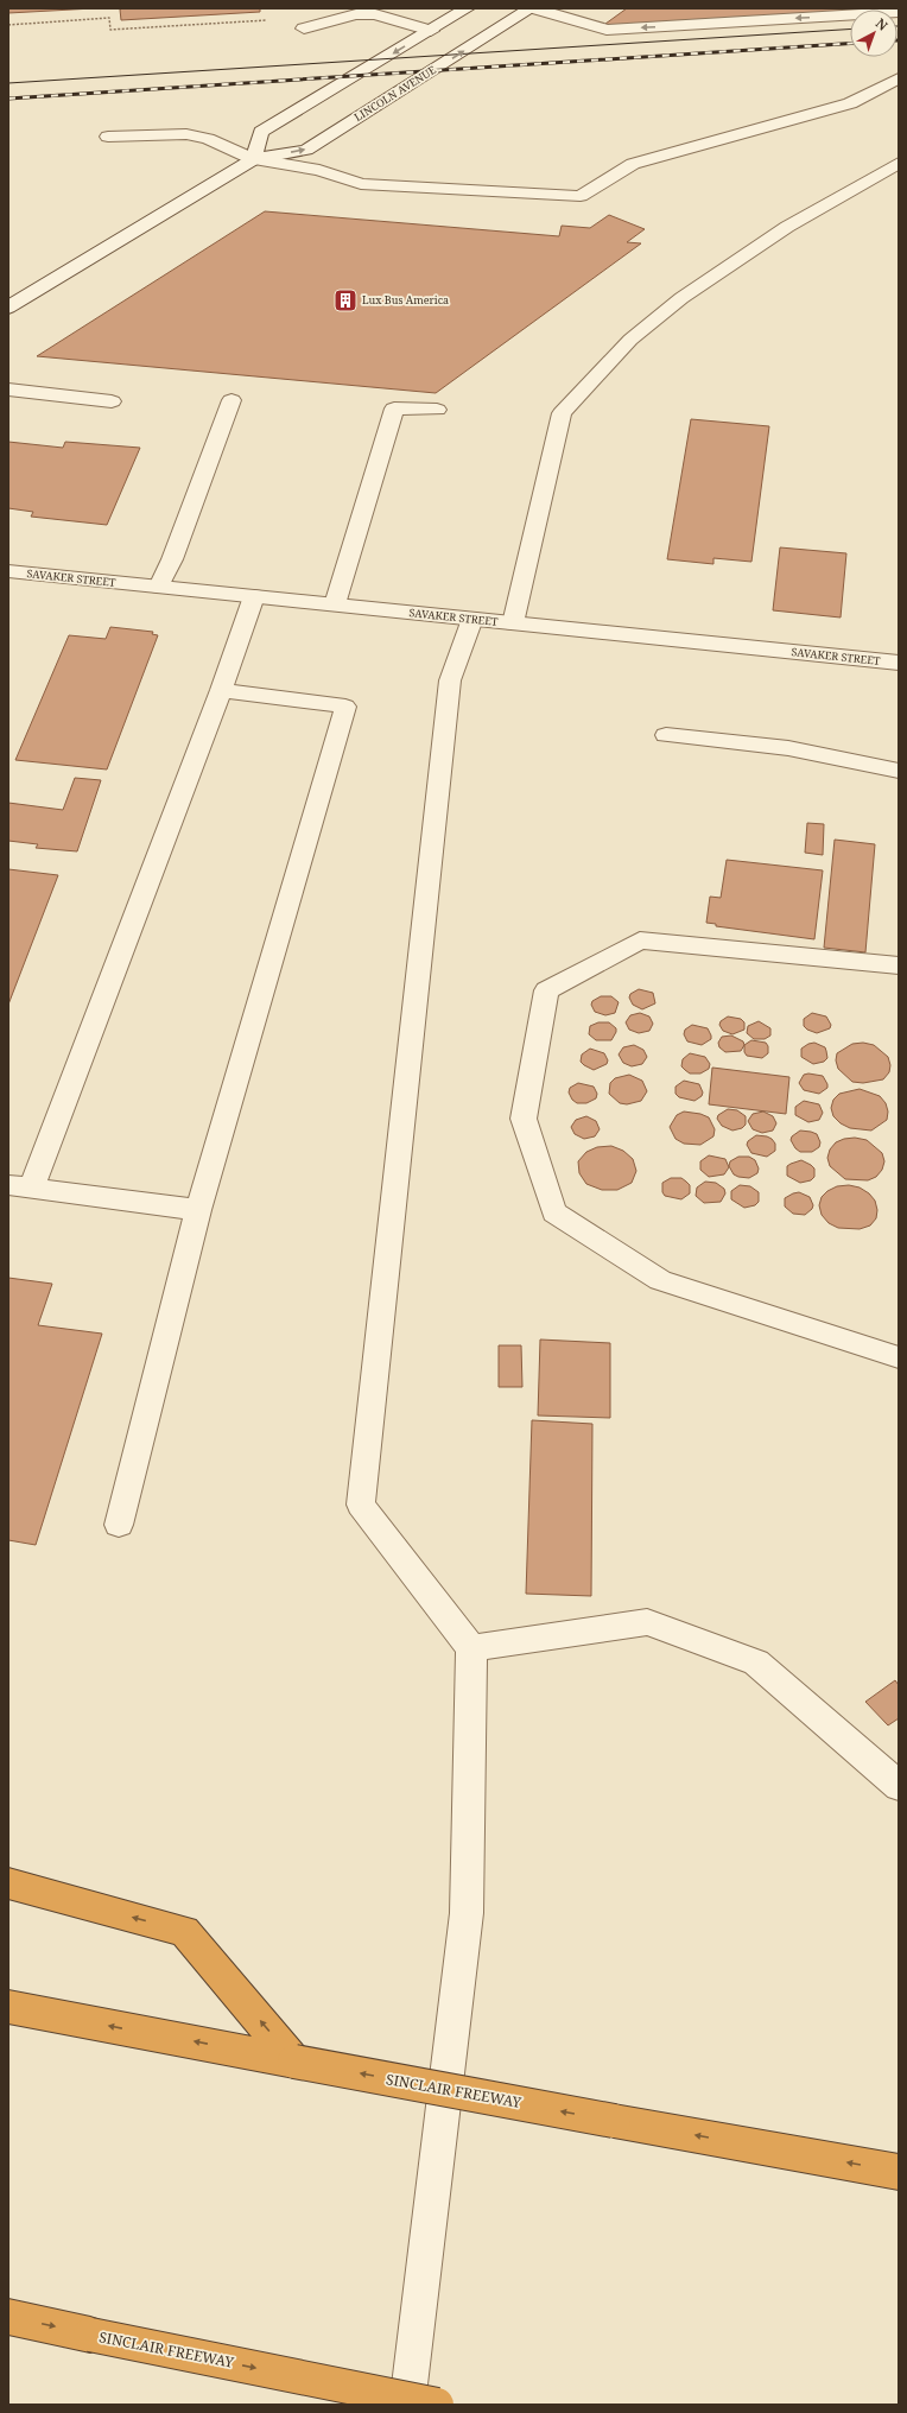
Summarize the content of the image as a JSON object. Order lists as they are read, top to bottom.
{
  "streets": {
    "highway": ["SINCLAIR FREEWAY"],
    "main road": ["LINCOLN AVENUE", "SAVAKER STREET"]
  },
  "places": {
    "building": ["Lux Bus America"]
  },
  "north": "top right"
}
